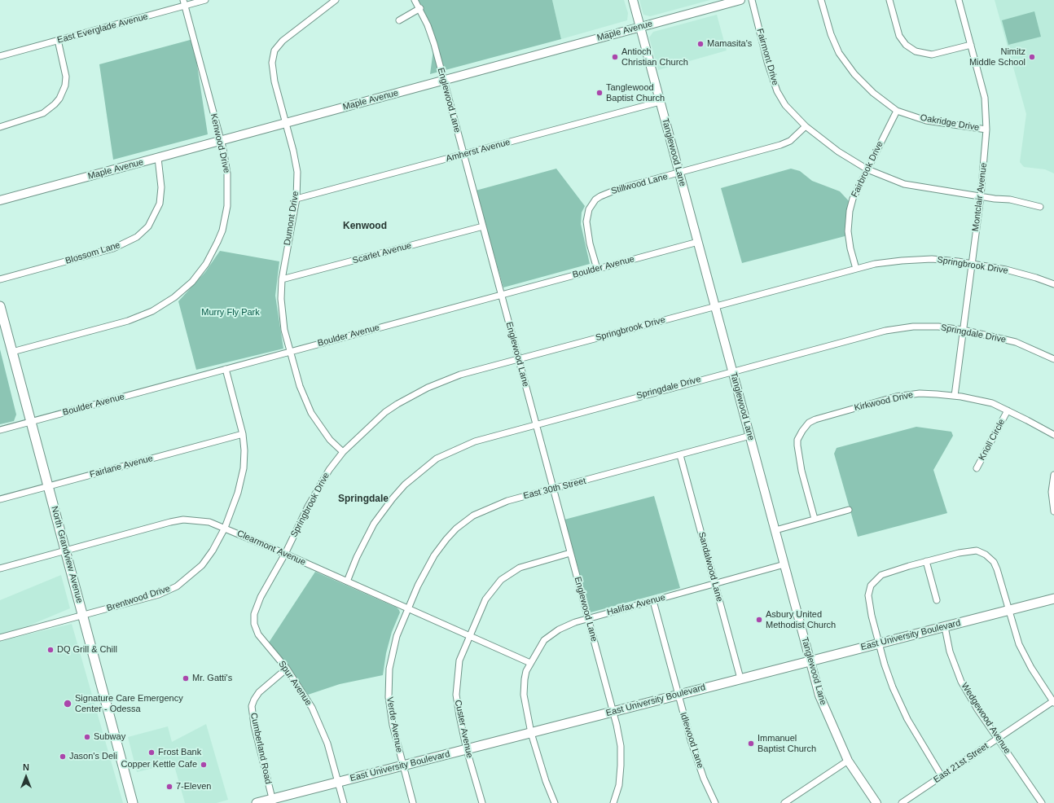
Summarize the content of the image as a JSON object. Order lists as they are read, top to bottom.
{
  "streets": {
    "main road": [
      "Maple Avenue",
      "Tanglewood Lane",
      "North Grandview Avenue",
      "East University Boulevard"
    ],
    "street": [
      "East Everglade Avenue",
      "Fairmont Drive",
      "Englewood Lane",
      "Oakridge Drive",
      "Kenwood Drive",
      "Amherst Avenue",
      "Fairbrook Drive",
      "Stillwood Lane",
      "Montclair Avenue",
      "Dumont Drive",
      "Blossom Lane",
      "Scarlet Avenue",
      "Springbrook Drive",
      "Boulder Avenue",
      "Springdale Drive",
      "Kirkwood Drive",
      "Knoll Circle",
      "Fairlane Avenue",
      "East 30th Street",
      "Clearmont Avenue",
      "Sandalwood Lane",
      "Brentwood Drive",
      "Halifax Avenue",
      "Spur Avenue",
      "Wedgewood Avenue",
      "Verde Avenue",
      "Custer Avenue",
      "Idlewood Lane",
      "Cumberland Road",
      "East 21st Street"
    ]
  },
  "crossings": [
    ["East Everglade Avenue", "Kenwood Drive"],
    ["Maple Avenue", "Englewood Lane"],
    ["Maple Avenue", "Kenwood Drive"],
    ["Maple Avenue", "Tanglewood Lane"],
    ["Maple Avenue", "Dumont Drive"],
    ["Maple Avenue", "Blossom Lane"],
    ["Fairmont Drive", "Fairbrook Drive"],
    ["Fairmont Drive", "Stillwood Lane"],
    ["Fairmont Drive", "Montclair Avenue"],
    ["Englewood Lane", "Amherst Avenue"],
    ["Englewood Lane", "Scarlet Avenue"],
    ["Englewood Lane", "Springbrook Drive"],
    ["Englewood Lane", "Boulder Avenue"],
    ["Englewood Lane", "Springdale Drive"],
    ["Englewood Lane", "East 30th Street"],
    ["Englewood Lane", "Halifax Avenue"],
    ["Englewood Lane", "East University Boulevard"],
    ["Englewood Lane", "Custer Avenue"],
    ["Oakridge Drive", "Fairbrook Drive"],
    ["Oakridge Drive", "Montclair Avenue"],
    ["Kenwood Drive", "North Grandview Avenue"],
    ["Amherst Avenue", "Tanglewood Lane"],
    ["Amherst Avenue", "Dumont Drive"],
    ["Tanglewood Lane", "Stillwood Lane"],
    ["Tanglewood Lane", "Springbrook Drive"],
    ["Tanglewood Lane", "Boulder Avenue"],
    ["Tanglewood Lane", "Springdale Drive"],
    ["Tanglewood Lane", "East 30th Street"],
    ["Tanglewood Lane", "Halifax Avenue"],
    ["Tanglewood Lane", "East University Boulevard"],
    ["Fairbrook Drive", "Springbrook Drive"],
    ["Stillwood Lane", "Boulder Avenue"],
    ["Montclair Avenue", "Springbrook Drive"],
    ["Montclair Avenue", "Springdale Drive"],
    ["Montclair Avenue", "Kirkwood Drive"],
    ["Dumont Drive", "Scarlet Avenue"],
    ["Dumont Drive", "Springbrook Drive"],
    ["Dumont Drive", "Boulder Avenue"],
    ["Springbrook Drive", "Clearmont Avenue"],
    ["Springbrook Drive", "Spur Avenue"],
    ["Boulder Avenue", "North Grandview Avenue"],
    ["Boulder Avenue", "Brentwood Drive"],
    ["Springdale Drive", "Clearmont Avenue"],
    ["Kirkwood Drive", "Knoll Circle"],
    ["Fairlane Avenue", "North Grandview Avenue"],
    ["Fairlane Avenue", "Brentwood Drive"],
    ["East 30th Street", "Clearmont Avenue"],
    ["East 30th Street", "Sandalwood Lane"],
    ["East 30th Street", "Verde Avenue"],
    ["Clearmont Avenue", "North Grandview Avenue"],
    ["Clearmont Avenue", "Brentwood Drive"],
    ["Clearmont Avenue", "Halifax Avenue"],
    ["Clearmont Avenue", "Spur Avenue"],
    ["Clearmont Avenue", "Verde Avenue"],
    ["Clearmont Avenue", "Custer Avenue"],
    ["North Grandview Avenue", "Brentwood Drive"],
    ["Sandalwood Lane", "Halifax Avenue"],
    ["Sandalwood Lane", "East University Boulevard"],
    ["Halifax Avenue", "East University Boulevard"],
    ["Halifax Avenue", "Idlewood Lane"],
    ["East University Boulevard", "Spur Avenue"],
    ["East University Boulevard", "Wedgewood Avenue"],
    ["East University Boulevard", "Verde Avenue"],
    ["East University Boulevard", "Custer Avenue"],
    ["East University Boulevard", "Idlewood Lane"],
    ["East University Boulevard", "Cumberland Road"],
    ["Spur Avenue", "Cumberland Road"],
    ["Wedgewood Avenue", "East 21st Street"]
  ],
  "districts": ["Kenwood", "Springdale"],
  "parks": ["Murry Fly Park"],
  "places": [
    "Mamasita's",
    "Antioch Christian Church",
    "Nimitz Middle School",
    "Tanglewood Baptist Church",
    "Asbury United Methodist Church",
    "DQ Grill & Chill",
    "Mr. Gatti's",
    "Signature Care Emergency Center - Odessa",
    "Subway",
    "Immanuel Baptist Church",
    "Frost Bank",
    "Jason's Deli",
    "Copper Kettle Cafe",
    "7-Eleven"
  ],
  "north": "top"
}
